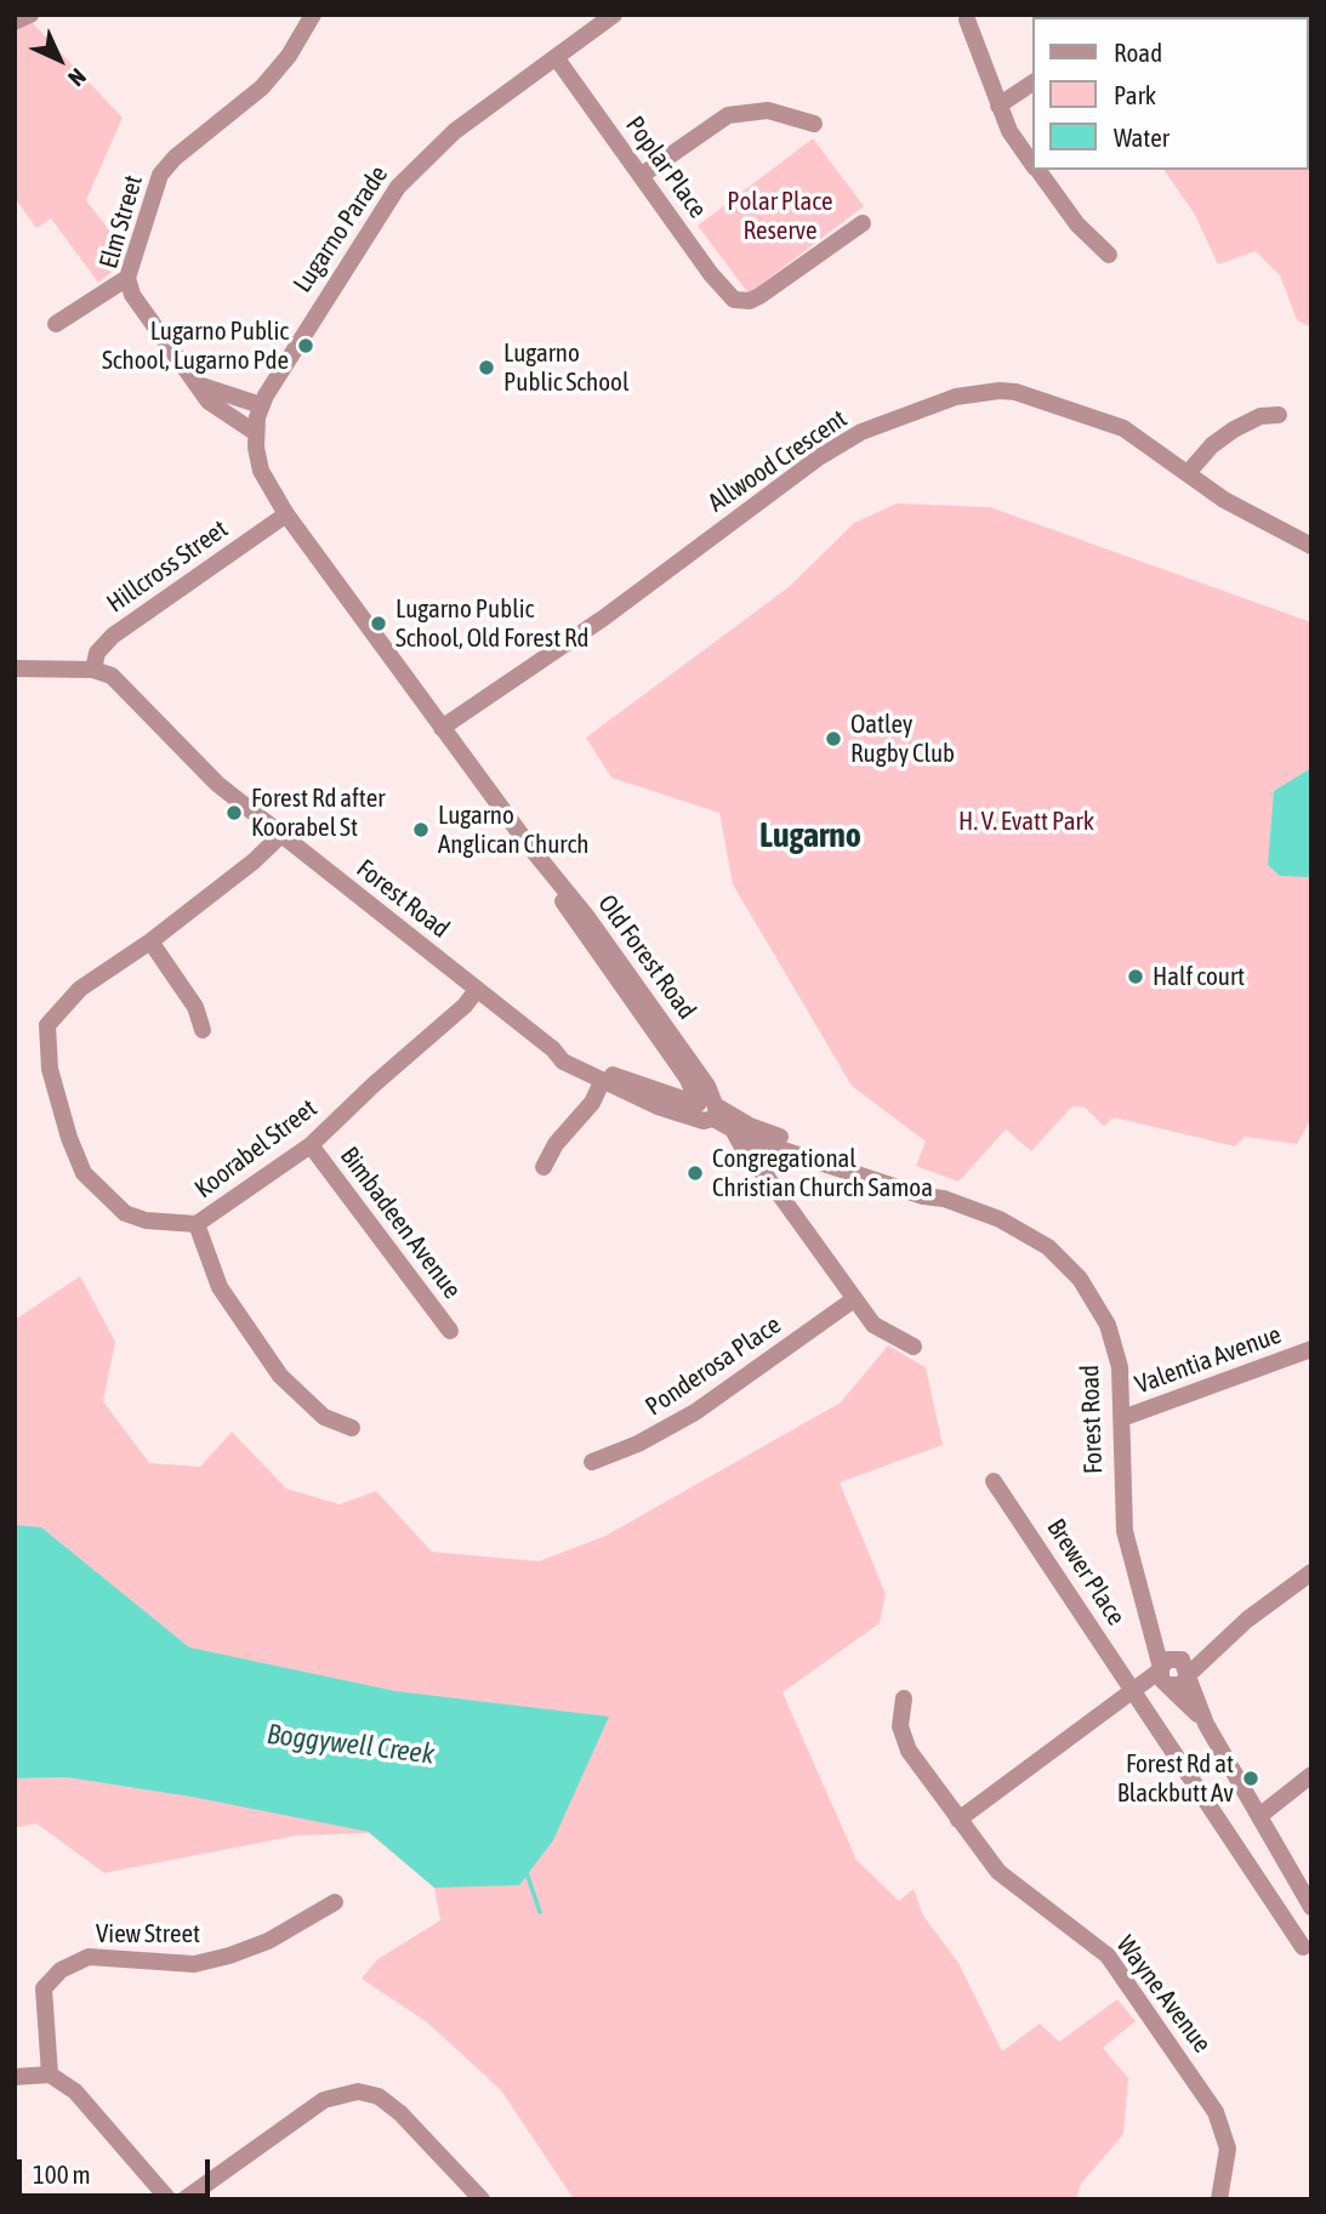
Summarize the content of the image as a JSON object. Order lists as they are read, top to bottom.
{
  "streets": {
    "street": [
      "Poplar Place",
      "Elm Street",
      "Lugarno Parade",
      "Allwood Crescent",
      "Hillcross Street",
      "Forest Road",
      "Old Forest Road",
      "Koorabel Street",
      "Bimbadeen Avenue",
      "Valentia Avenue",
      "Ponderosa Place",
      "Brewer Place",
      "View Street",
      "Wayne Avenue"
    ]
  },
  "crossings": [
    ["Poplar Place", "Lugarno Parade"],
    ["Elm Street", "Old Forest Road"],
    ["Lugarno Parade", "Old Forest Road"],
    ["Allwood Crescent", "Old Forest Road"],
    ["Hillcross Street", "Forest Road"],
    ["Hillcross Street", "Old Forest Road"],
    ["Forest Road", "Old Forest Road"],
    ["Forest Road", "Koorabel Street"],
    ["Forest Road", "Valentia Avenue"],
    ["Koorabel Street", "Bimbadeen Avenue"]
  ],
  "districts": ["Lugarno"],
  "water": ["Boggywell Creek"],
  "parks": ["Polar Place Reserve", "H. V. Evatt Park"],
  "places": [
    "Lugarno Public School, Lugarno Pde",
    "Lugarno Public School",
    "Lugarno Public School, Old Forest Rd",
    "Oatley Rugby Club",
    "Forest Rd after Koorabel St",
    "Lugarno Anglican Church",
    "Half court",
    "Congregational Christian Church Samoa",
    "Forest Rd at Blackbutt Av"
  ],
  "legend": ["Road", "Park", "Water"],
  "scale_bar": "100 m",
  "north": "bottom right"
}
